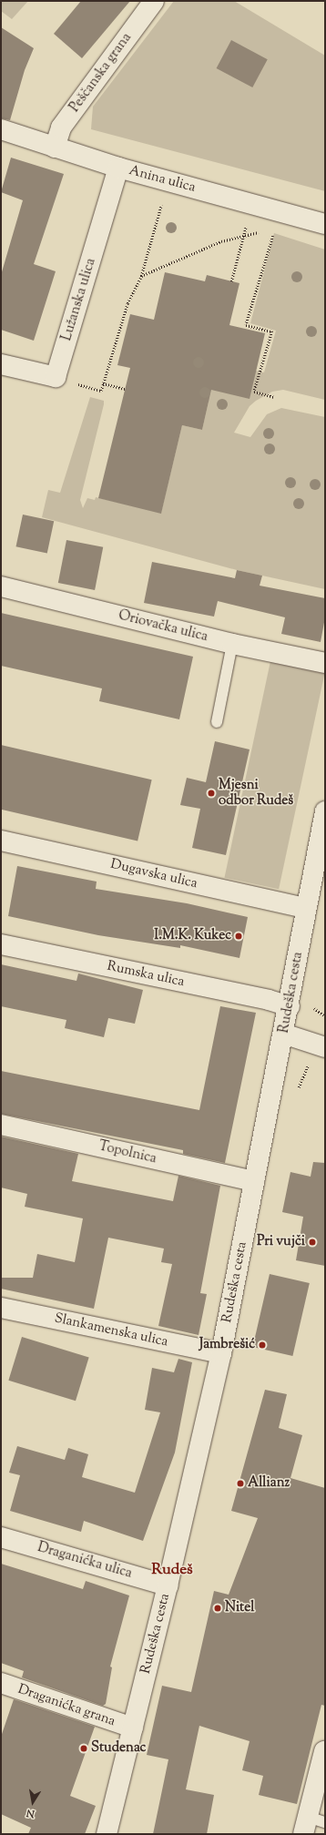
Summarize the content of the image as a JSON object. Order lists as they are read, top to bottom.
{
  "streets": {
    "street": [
      "Peščanska grana",
      "Anina ulica",
      "Lužanska ulica",
      "Oriovačka ulica",
      "Dugavska ulica",
      "Rumska ulica",
      "Rudeška cesta",
      "Topolnica",
      "Slankamenska ulica",
      "Draganićka ulica",
      "Draganićka grana"
    ]
  },
  "crossings": [
    ["Peščanska grana", "Anina ulica"],
    ["Anina ulica", "Lužanska ulica"],
    ["Dugavska ulica", "Rudeška cesta"],
    ["Rumska ulica", "Rudeška cesta"],
    ["Rudeška cesta", "Topolnica"],
    ["Rudeška cesta", "Slankamenska ulica"],
    ["Rudeška cesta", "Draganićka ulica"],
    ["Rudeška cesta", "Draganićka grana"]
  ],
  "districts": ["Rudeš"],
  "places": [
    "Mjesni odbor Rudeš",
    "I.M.K. Kukec",
    "Pri vujči",
    "Jambrešić",
    "Allianz",
    "Nitel",
    "Studenac"
  ],
  "north": "bottom"
}
